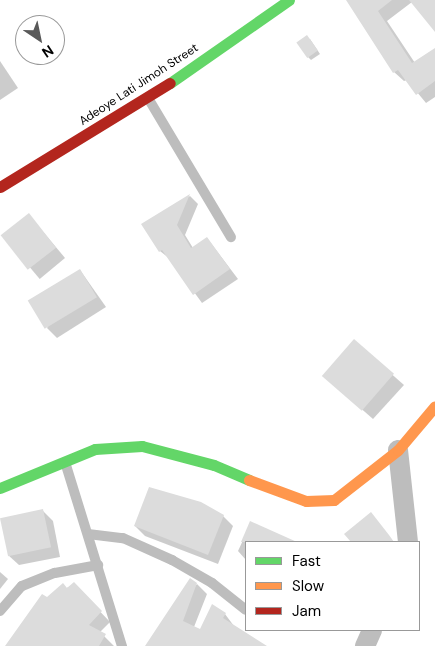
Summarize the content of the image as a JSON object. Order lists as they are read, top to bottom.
{
  "streets": {
    "street": ["Adeoye Lati Jimoh Street"]
  },
  "legend": ["Fast", "Slow", "Jam"],
  "north": "bottom right"
}
